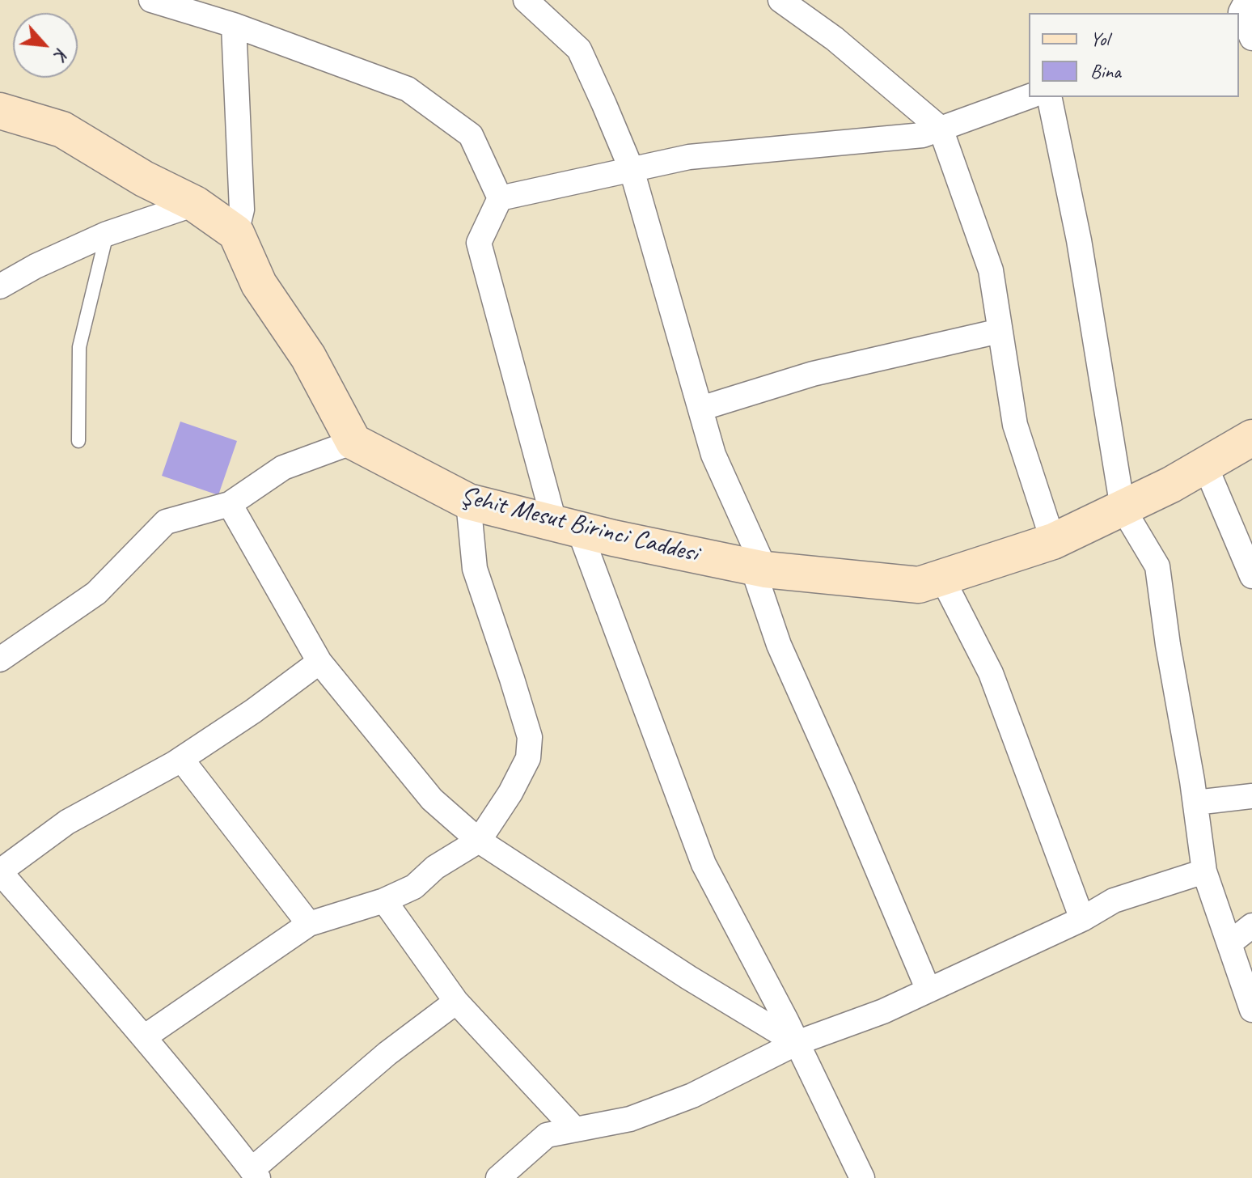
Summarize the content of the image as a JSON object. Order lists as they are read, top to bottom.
{
  "streets": {
    "main road": ["Şehit Mesut Birinci Caddesi"]
  },
  "legend": ["Yol", "Bina"],
  "north": "bottom right"
}
